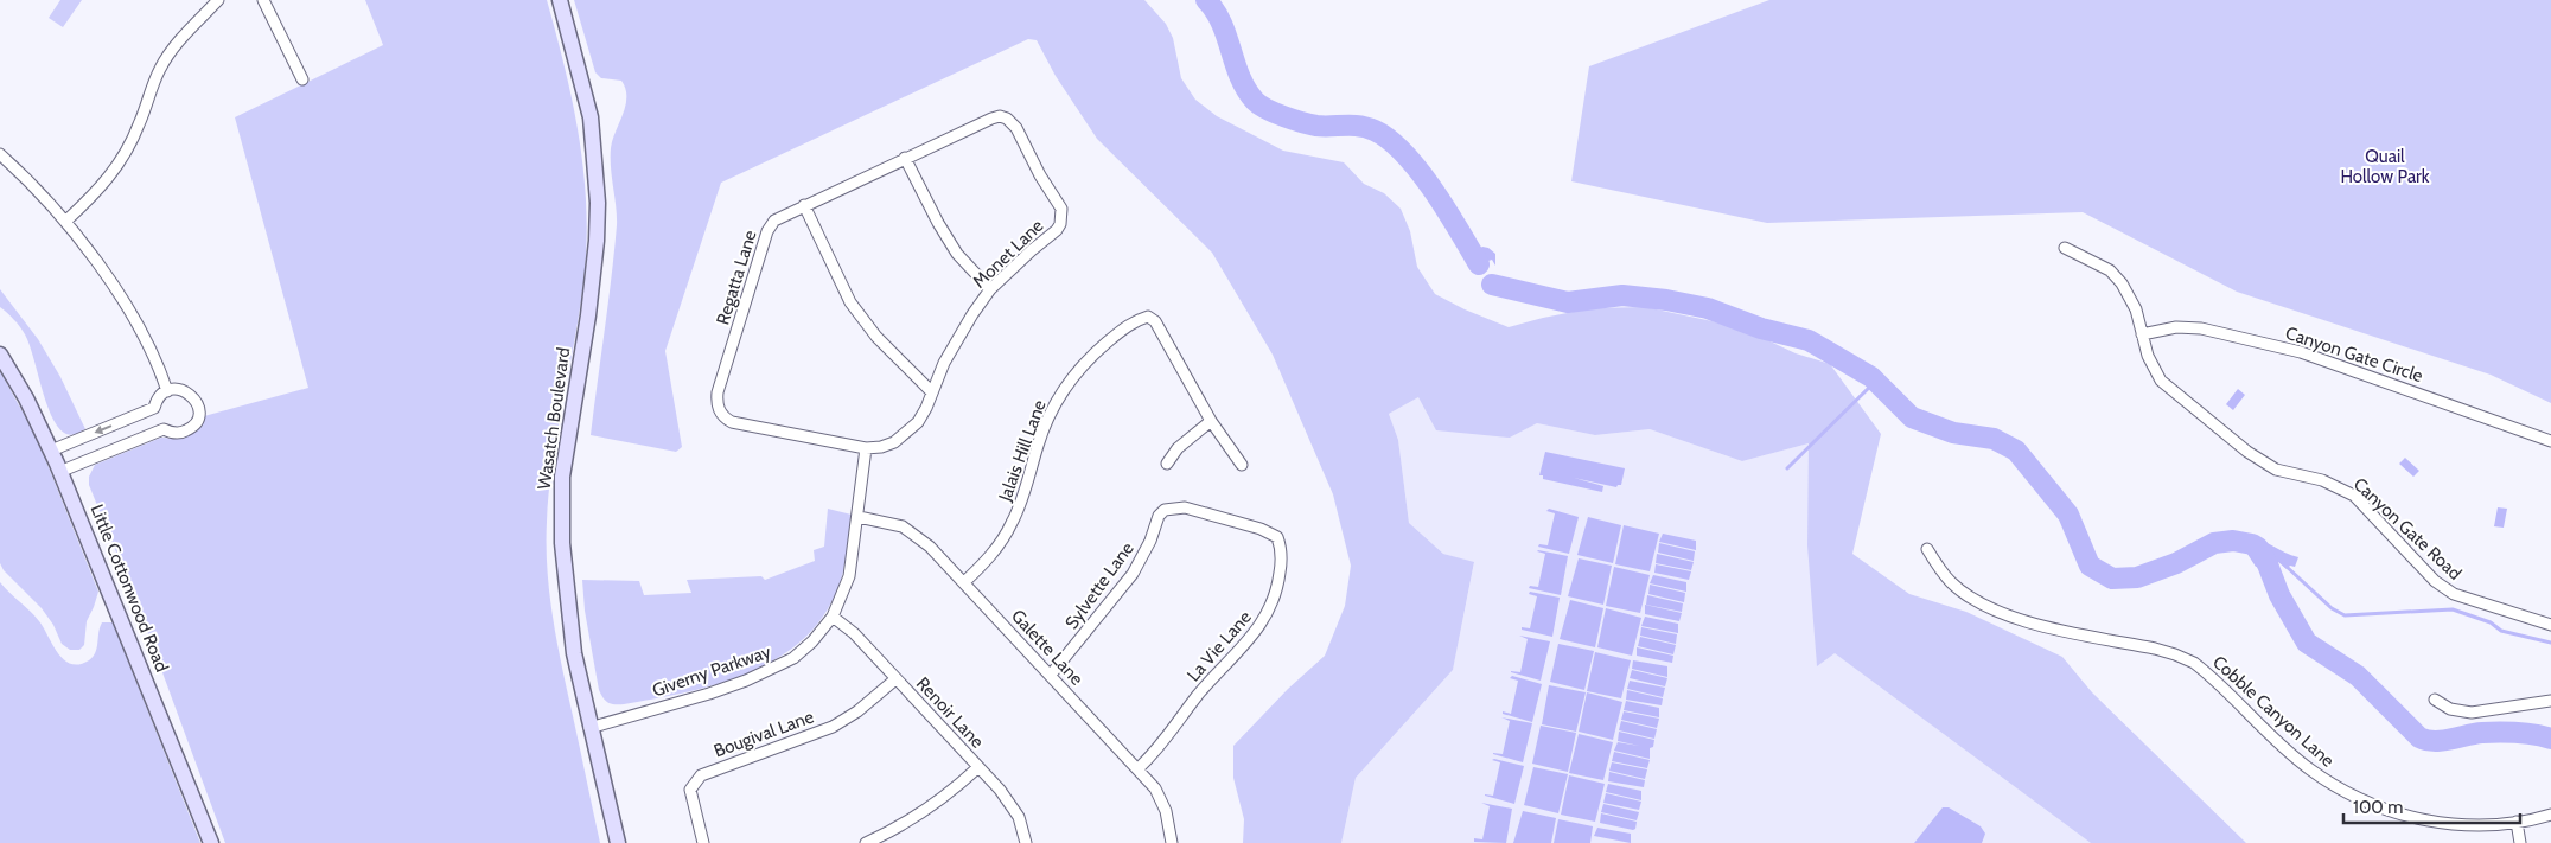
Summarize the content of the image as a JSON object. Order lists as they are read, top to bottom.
{
  "streets": {
    "main road": ["Wasatch Boulevard", "Little Cottonwood Road"],
    "street": [
      "Monet Lane",
      "Regatta Lane",
      "Canyon Gate Circle",
      "Jalais Hill Lane",
      "Canyon Gate Road",
      "Sylvette Lane",
      "La Vie Lane",
      "Galette Lane",
      "Giverny Parkway",
      "Cobble Canyon Lane",
      "Renoir Lane",
      "Bougival Lane"
    ]
  },
  "crossings": [
    ["Monet Lane", "Regatta Lane"],
    ["Monet Lane", "Giverny Parkway"],
    ["Regatta Lane", "Giverny Parkway"],
    ["Canyon Gate Circle", "Canyon Gate Road"],
    ["Wasatch Boulevard", "Giverny Parkway"],
    ["Jalais Hill Lane", "Galette Lane"],
    ["Sylvette Lane", "La Vie Lane"],
    ["Sylvette Lane", "Galette Lane"],
    ["La Vie Lane", "Galette Lane"],
    ["Galette Lane", "Giverny Parkway"],
    ["Giverny Parkway", "Renoir Lane"],
    ["Renoir Lane", "Bougival Lane"]
  ],
  "parks": ["Quail Hollow Park"],
  "scale_bar": "100 m"
}
